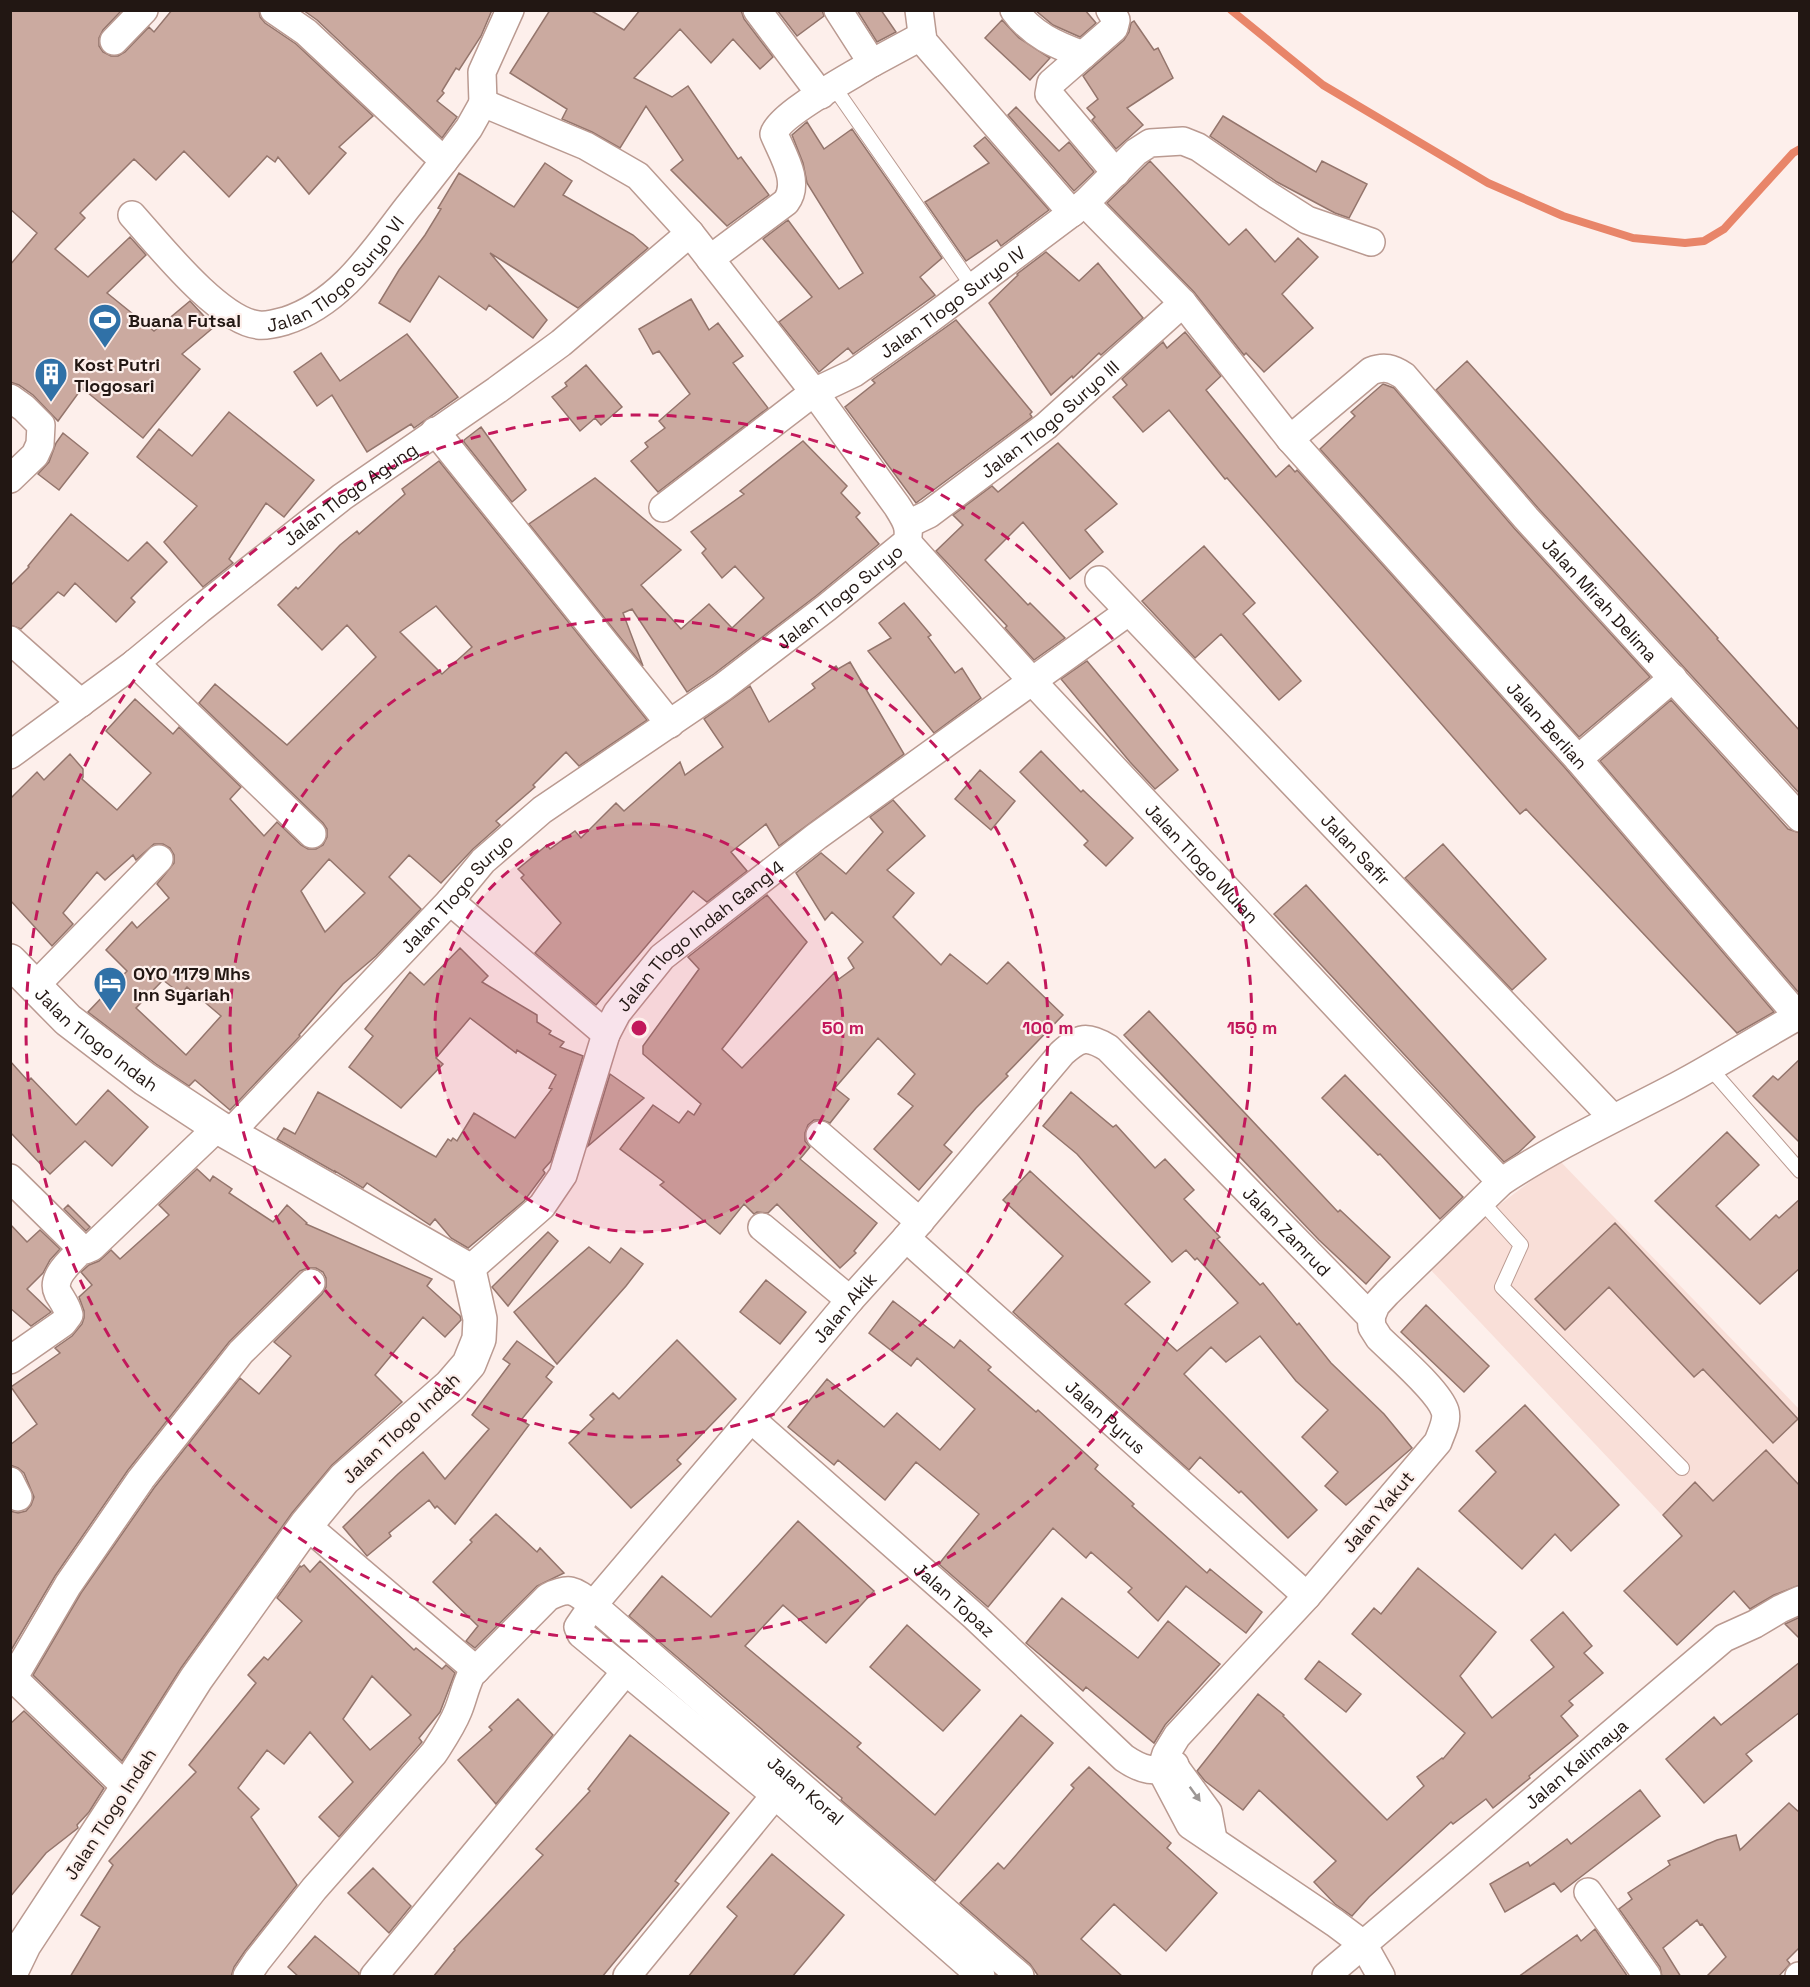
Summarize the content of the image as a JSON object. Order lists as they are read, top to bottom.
{
  "streets": {
    "street": [
      "Jalan Tlogo Suryo VI",
      "Jalan Tlogo Suryo IV",
      "Jalan Tlogo Suryo III",
      "Jalan Tlogo Agung",
      "Jalan Tlogo Suryo",
      "Jalan Mirah Delima",
      "Jalan Berlian",
      "Jalan Safir",
      "Jalan Tlogo Wulan",
      "Jalan Tlogo Indah Gang 4",
      "Jalan Tlogo Indah",
      "Jalan Zamrud",
      "Jalan Akik",
      "Jalan Pyrus",
      "Jalan Yakut",
      "Jalan Topaz",
      "Jalan Kalimaya",
      "Jalan Koral"
    ]
  },
  "crossings": [
    ["Jalan Tlogo Suryo VI", "Jalan Tlogo Suryo"],
    ["Jalan Tlogo Suryo IV", "Jalan Tlogo Suryo"],
    ["Jalan Tlogo Suryo IV", "Jalan Berlian"],
    ["Jalan Tlogo Suryo III", "Jalan Tlogo Suryo"],
    ["Jalan Tlogo Suryo III", "Jalan Berlian"],
    ["Jalan Tlogo Suryo III", "Jalan Tlogo Wulan"],
    ["Jalan Tlogo Agung", "Jalan Tlogo Suryo"],
    ["Jalan Tlogo Suryo", "Jalan Tlogo Wulan"],
    ["Jalan Tlogo Suryo", "Jalan Tlogo Indah"],
    ["Jalan Mirah Delima", "Jalan Berlian"],
    ["Jalan Safir", "Jalan Tlogo Indah Gang 4"],
    ["Jalan Tlogo Wulan", "Jalan Tlogo Indah Gang 4"],
    ["Jalan Tlogo Indah Gang 4", "Jalan Tlogo Indah"],
    ["Jalan Zamrud", "Jalan Akik"],
    ["Jalan Zamrud", "Jalan Yakut"],
    ["Jalan Akik", "Jalan Pyrus"],
    ["Jalan Akik", "Jalan Topaz"],
    ["Jalan Akik", "Jalan Koral"],
    ["Jalan Pyrus", "Jalan Yakut"]
  ],
  "places": {
    "sports": ["Buana Futsal"],
    "building": ["Kost Putri Tlogosari"],
    "hotel": ["OYO 1179 Mhs Inn Syariah"]
  },
  "rings": ["50 m", "100 m", "150 m"]
}
